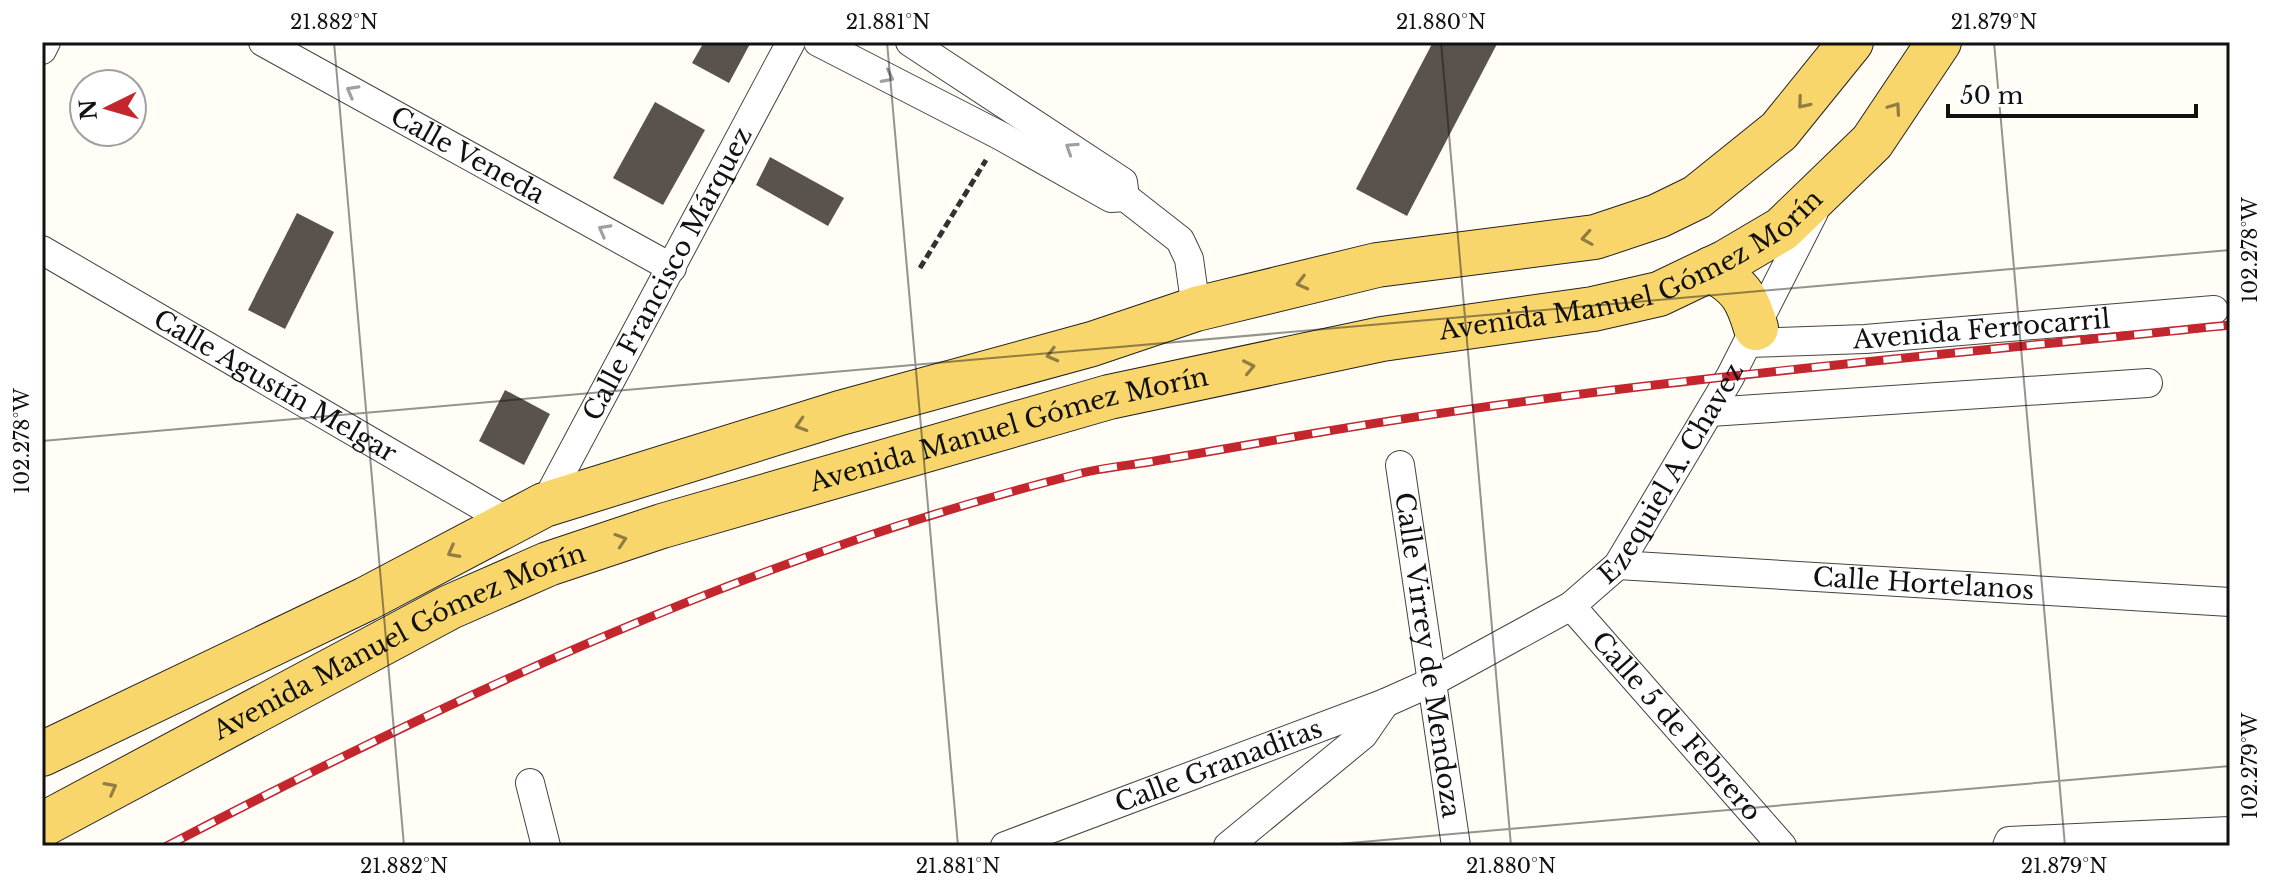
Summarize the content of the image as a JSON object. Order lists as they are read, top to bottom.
{
  "streets": {
    "main road": ["Avenida Manuel Gómez Morín"],
    "street": [
      "Calle Veneda",
      "Calle Francisco Márquez",
      "Avenida Ferrocarril",
      "Calle Agustín Melgar",
      "Ezequiel A. Chavez",
      "Calle Hortelanos",
      "Calle Virrey de Mendoza",
      "Calle 5 de Febrero",
      "Calle Granaditas"
    ]
  },
  "crossings": [
    ["Calle Veneda", "Calle Francisco Márquez"],
    ["Avenida Manuel Gómez Morín", "Calle Francisco Márquez"],
    ["Avenida Manuel Gómez Morín", "Calle Agustín Melgar"],
    ["Avenida Manuel Gómez Morín", "Ezequiel A. Chavez"],
    ["Calle Francisco Márquez", "Calle Agustín Melgar"],
    ["Avenida Ferrocarril", "Ezequiel A. Chavez"],
    ["Ezequiel A. Chavez", "Calle Hortelanos"],
    ["Ezequiel A. Chavez", "Calle Virrey de Mendoza"],
    ["Ezequiel A. Chavez", "Calle 5 de Febrero"],
    ["Ezequiel A. Chavez", "Calle Granaditas"],
    ["Calle Virrey de Mendoza", "Calle Granaditas"]
  ],
  "one_way": ["Calle Veneda"],
  "scale_bar": "50 m",
  "north": "left",
  "coordinates": [
    "21.882°N",
    "21.881°N",
    "21.880°N",
    "21.879°N",
    "102.278°W",
    "102.279°W"
  ]
}
